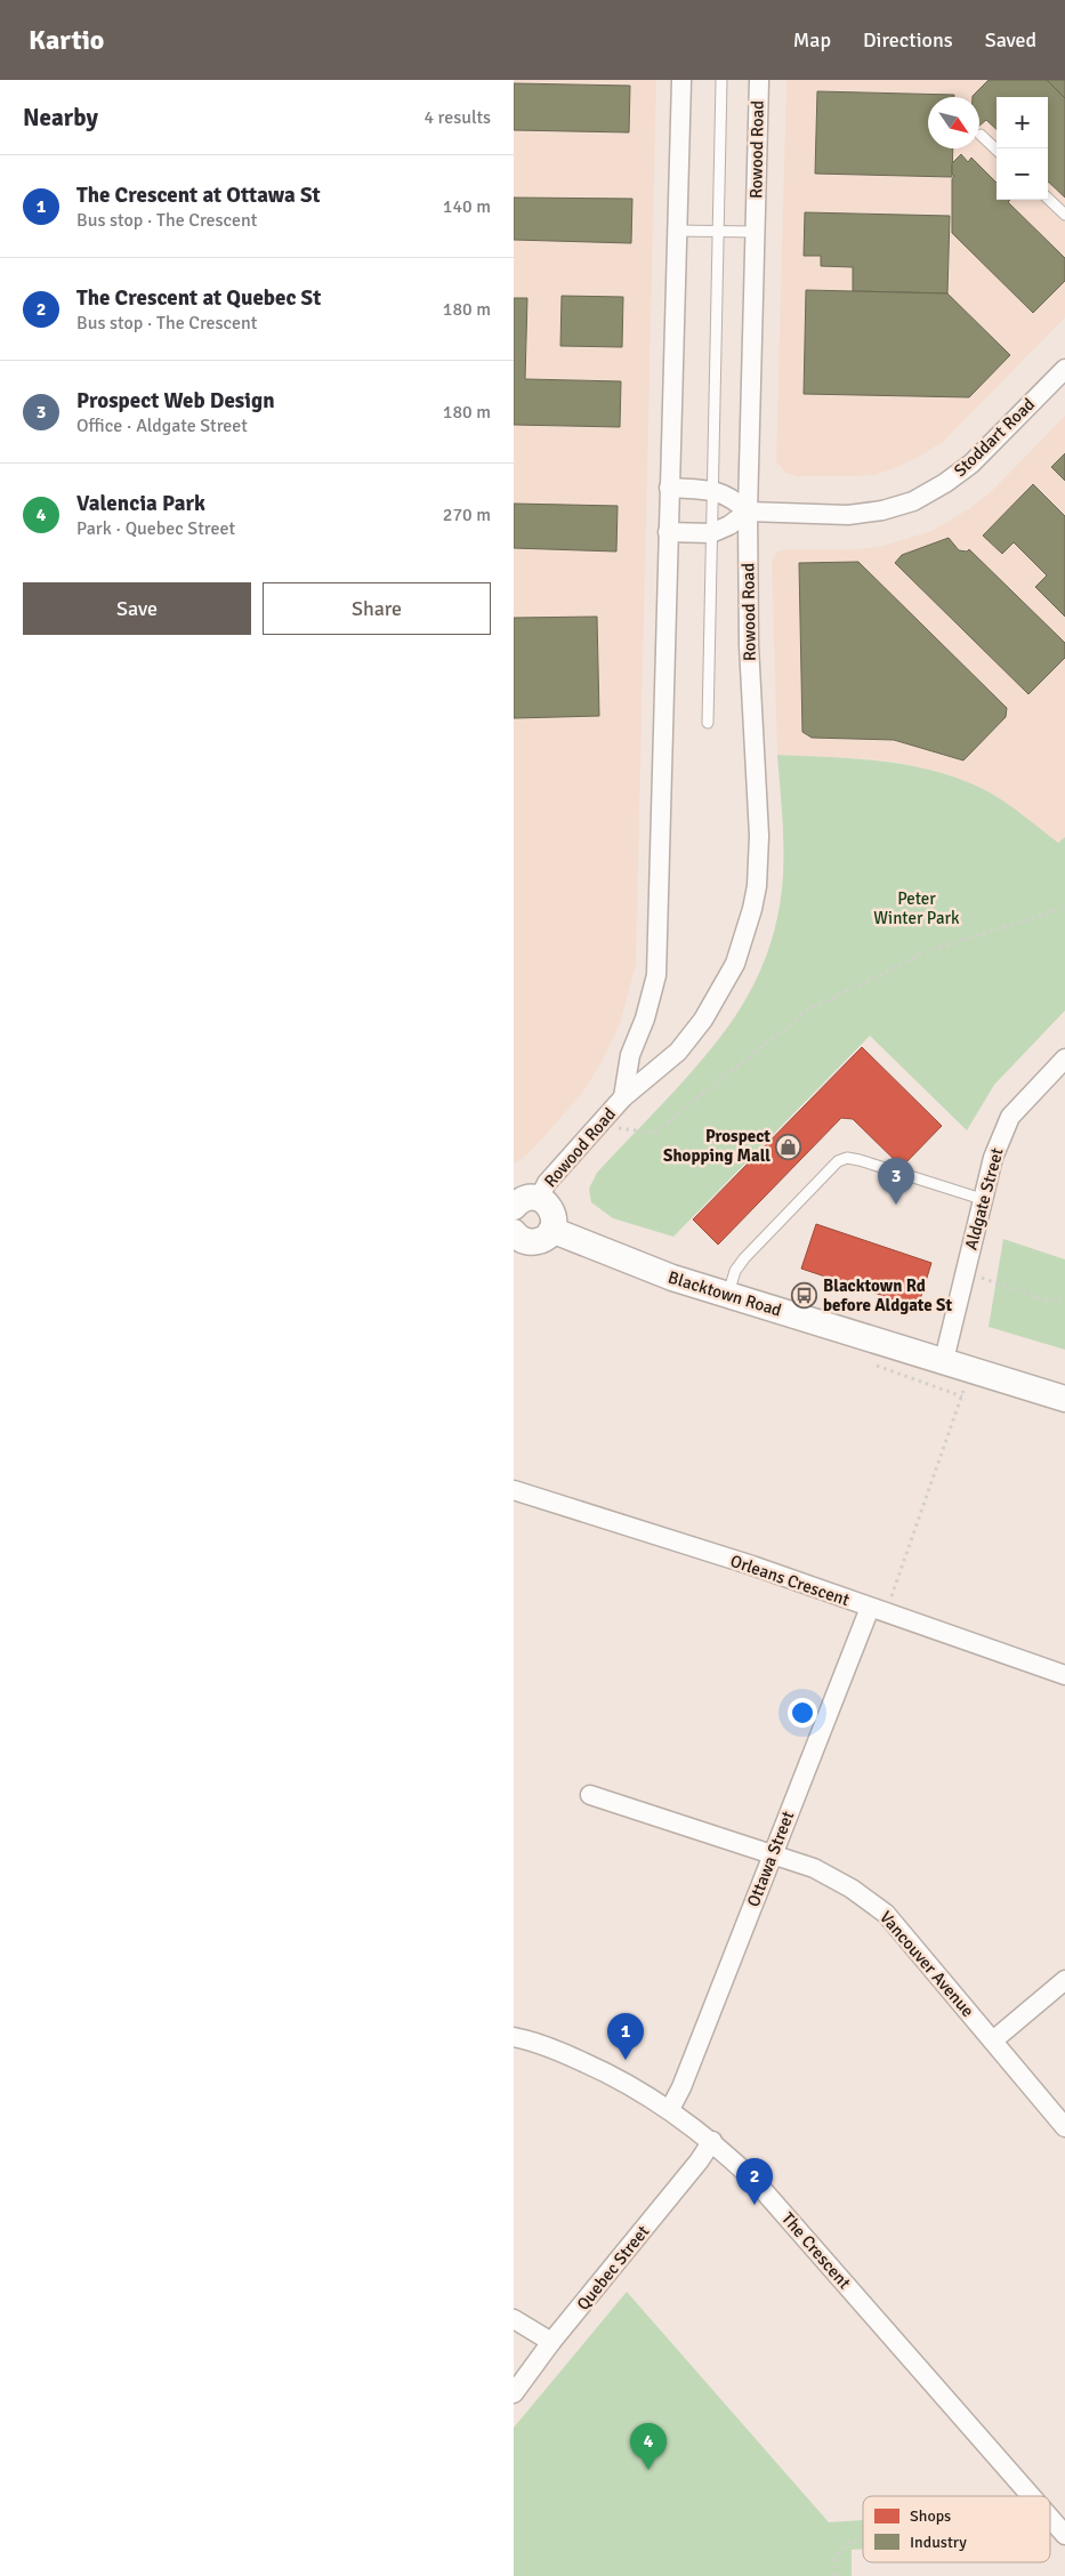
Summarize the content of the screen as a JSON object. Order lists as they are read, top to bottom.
{
  "streets": {
    "main road": ["Blacktown Road"],
    "street": [
      "Rowood Road",
      "Stoddart Road",
      "Aldgate Street",
      "Orleans Crescent",
      "Ottawa Street",
      "Vancouver Avenue",
      "The Crescent",
      "Quebec Street"
    ]
  },
  "crossings": [
    ["Rowood Road", "Stoddart Road"],
    ["Aldgate Street", "Blacktown Road"],
    ["Orleans Crescent", "Ottawa Street"],
    ["Ottawa Street", "Vancouver Avenue"],
    ["Ottawa Street", "The Crescent"],
    ["The Crescent", "Quebec Street"]
  ],
  "parks": ["Peter Winter Park"],
  "places": {
    "shop": ["Prospect Shopping Mall"],
    "bus stop": ["Blacktown Rd before Aldgate St"]
  },
  "legend": ["Shops", "Industry"],
  "north": "bottom right",
  "page": {
    "header": "Kartio",
    "nav": ["Map", "Directions", "Saved"],
    "heading": ["Nearby", "4 results"],
    "map_buttons": ["+", "−"],
    "list": [
      {
        "mark": "1",
        "name": "The Crescent at Ottawa St",
        "note": "Bus stop · The Crescent",
        "value": "140 m"
      },
      {
        "mark": "2",
        "name": "The Crescent at Quebec St",
        "note": "Bus stop · The Crescent",
        "value": "180 m"
      },
      {
        "mark": "3",
        "name": "Prospect Web Design",
        "note": "Office · Aldgate Street",
        "value": "180 m"
      },
      {
        "mark": "4",
        "name": "Valencia Park",
        "note": "Park · Quebec Street",
        "value": "270 m"
      }
    ],
    "buttons": ["Save", "Share"],
    "pins": [
      "3",
      "1",
      "2",
      "4"
    ]
  }
}
